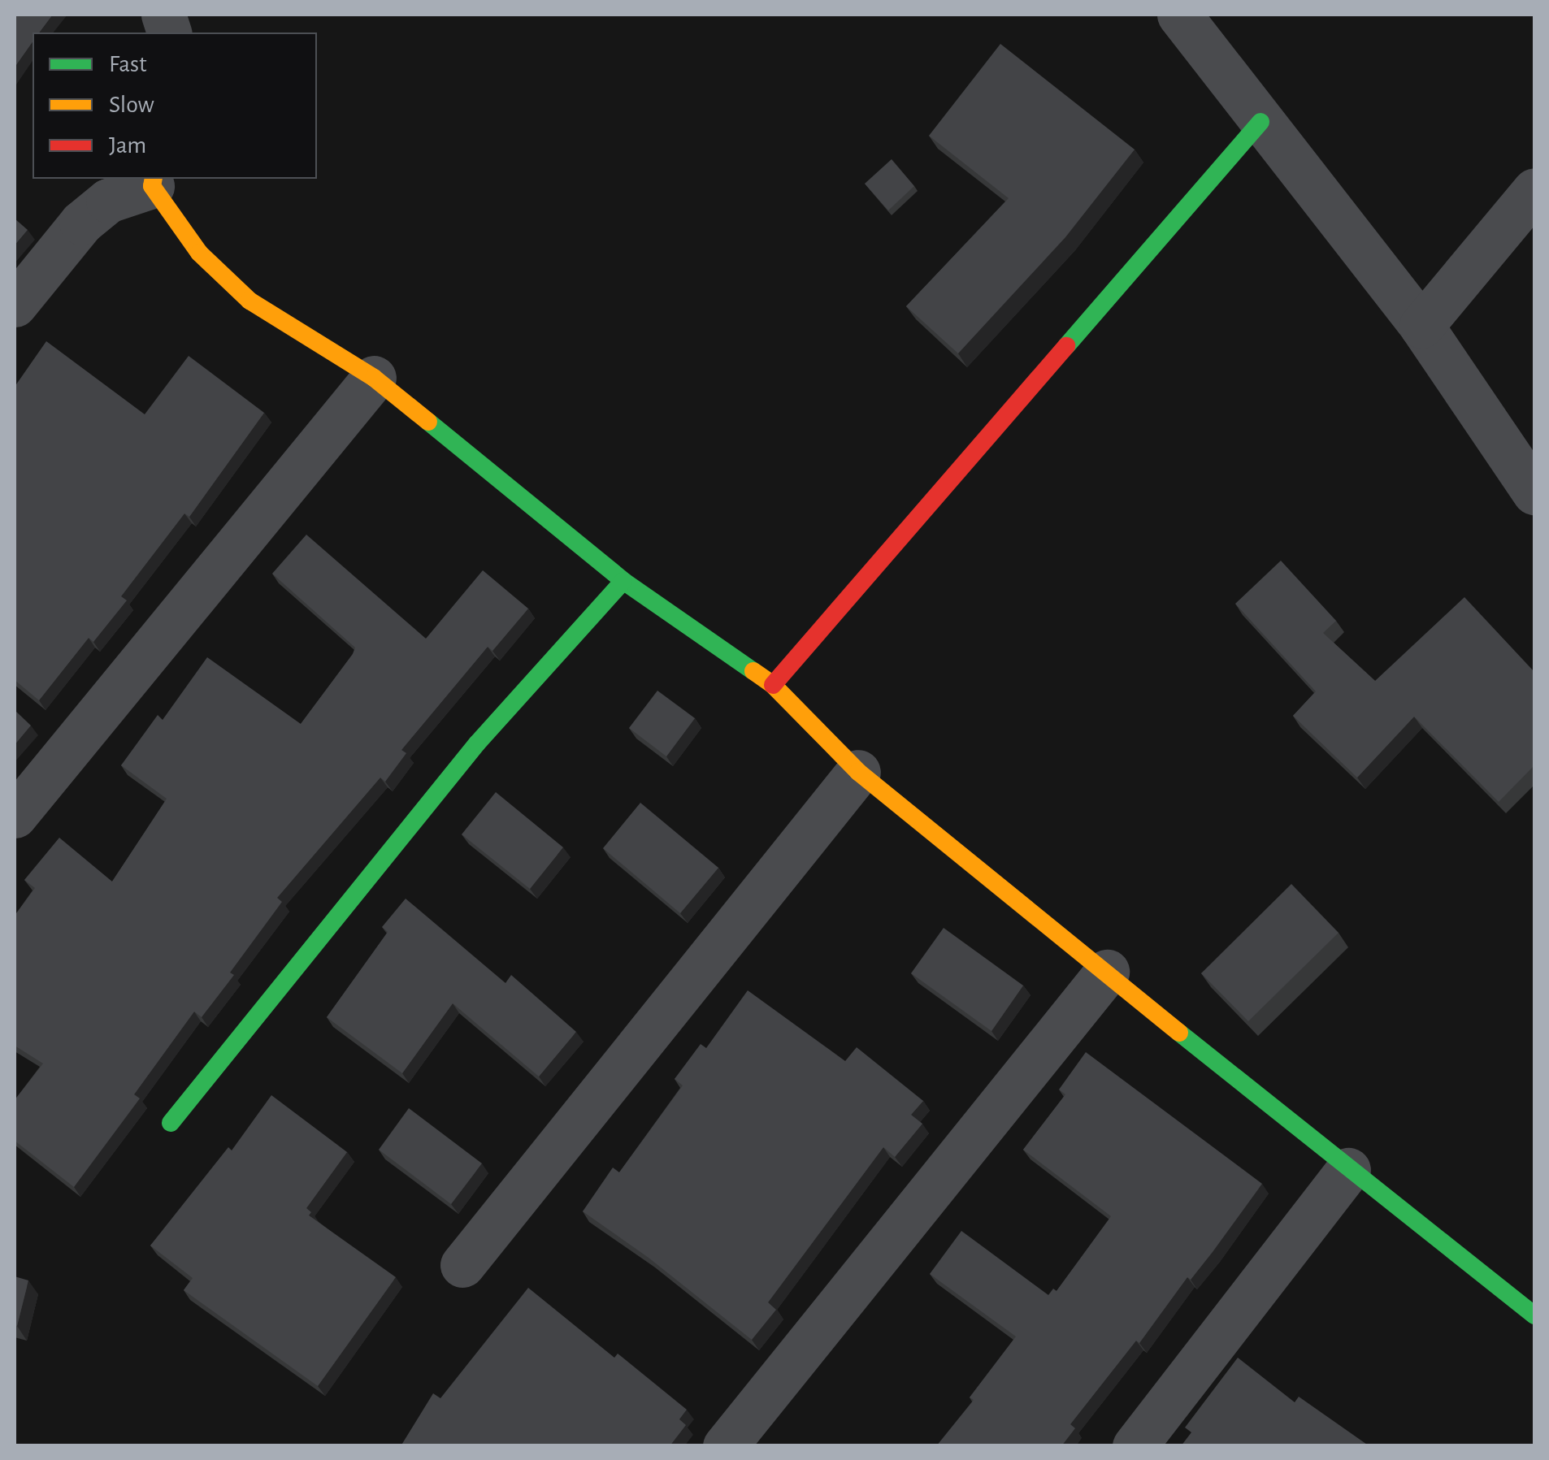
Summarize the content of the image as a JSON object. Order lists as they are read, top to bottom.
{
  "legend": ["Fast", "Slow", "Jam"]
}
